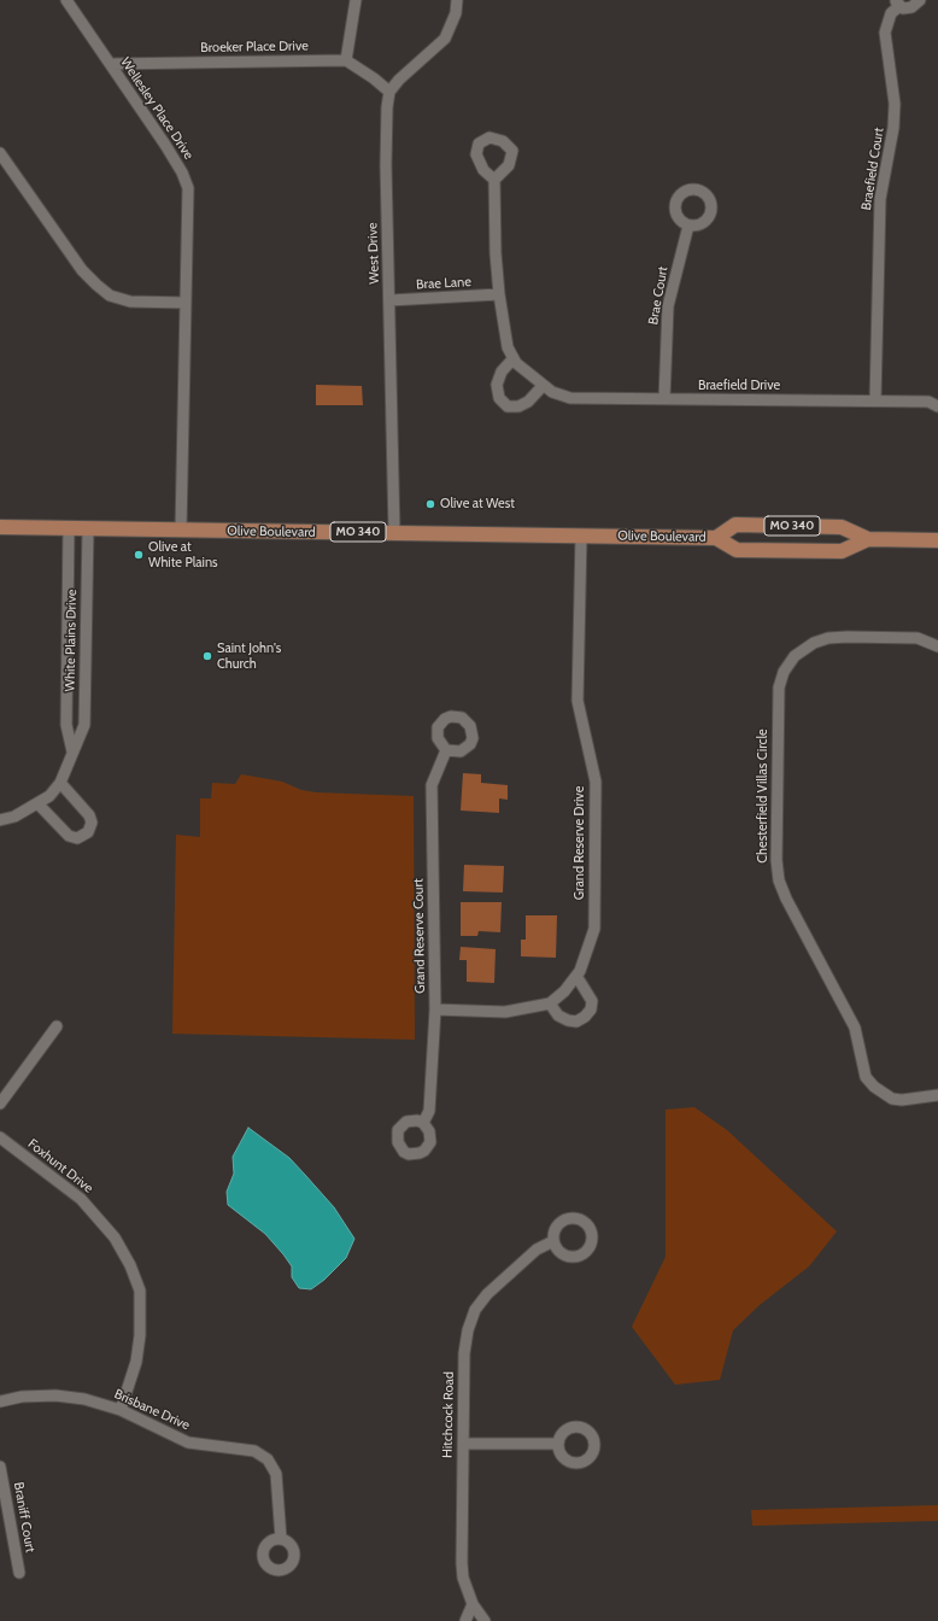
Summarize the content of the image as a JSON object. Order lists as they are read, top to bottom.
{
  "streets": {
    "main road": ["MO 340", "Olive Boulevard"],
    "street": [
      "Broeker Place Drive",
      "Wellesley Place Drive",
      "Braefield Court",
      "West Drive",
      "Brae Lane",
      "Brae Court",
      "Braefield Drive",
      "White Plains Drive",
      "Chesterfield Villas Circle",
      "Grand Reserve Drive",
      "Grand Reserve Court",
      "Foxhunt Drive",
      "Brisbane Drive",
      "Hitchcock Road",
      "Braniff Court"
    ]
  },
  "crossings": [
    ["Broeker Place Drive", "Wellesley Place Drive"],
    ["Wellesley Place Drive", "Olive Boulevard"],
    ["Braefield Court", "Braefield Drive"],
    ["West Drive", "Brae Lane"],
    ["West Drive", "Olive Boulevard"],
    ["Brae Lane", "Braefield Drive"],
    ["Brae Court", "Braefield Drive"],
    ["Olive Boulevard", "White Plains Drive"],
    ["Olive Boulevard", "Grand Reserve Drive"],
    ["Foxhunt Drive", "Brisbane Drive"]
  ],
  "places": ["Olive at West", "Olive at White Plains", "Saint John's Church"]
}
